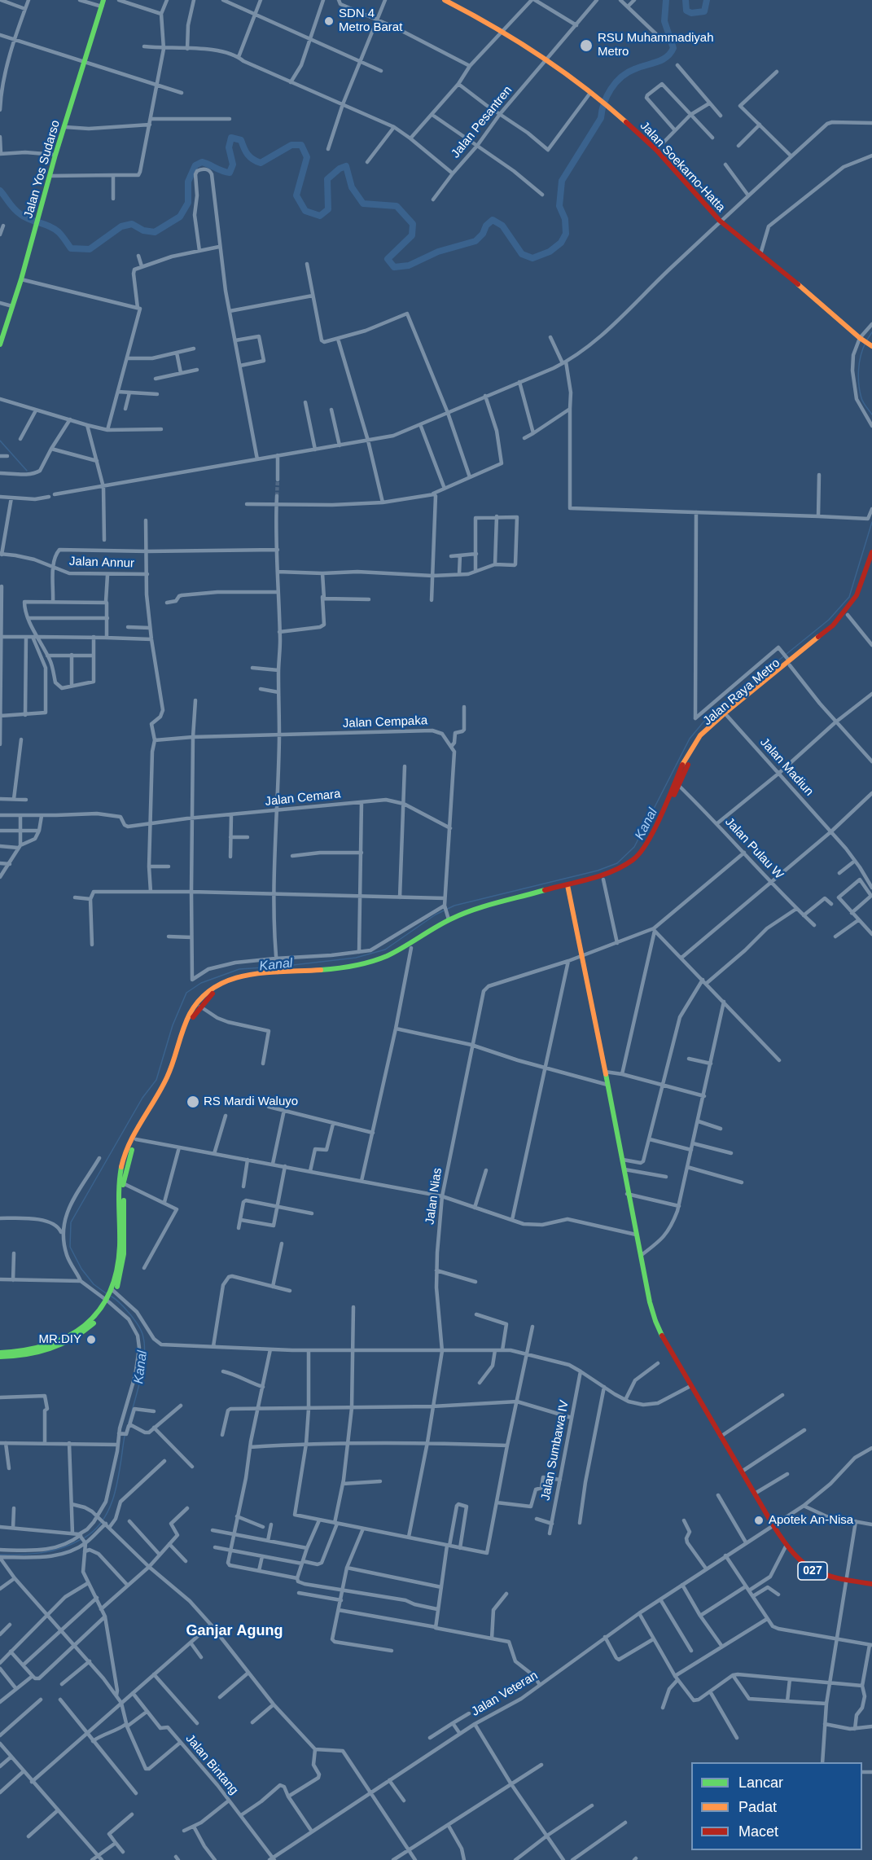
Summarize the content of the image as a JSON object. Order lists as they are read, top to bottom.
{
  "streets": {
    "main road": [
      "Jalan Soekarno-Hatta",
      "Jalan Yos Sudarso",
      "Jalan Raya Metro",
      "027"
    ],
    "street": [
      "Jalan Pesantren",
      "Jalan Annur",
      "Jalan Cempaka",
      "Jalan Madiun",
      "Jalan Cemara",
      "Jalan Pulau W",
      "Jalan Nias",
      "Jalan Sumbawa IV",
      "Jalan Veteran",
      "Jalan Bintang"
    ]
  },
  "crossings": [
    ["Jalan Pesantren", "Jalan Soekarno-Hatta"],
    ["Jalan Raya Metro", "Jalan Madiun"],
    ["Jalan Raya Metro", "Jalan Pulau W"],
    ["027", "Jalan Veteran"],
    ["Jalan Veteran", "Jalan Bintang"]
  ],
  "districts": ["Ganjar Agung"],
  "water": ["Kanal"],
  "places": [
    "SDN 4 Metro Barat",
    "RSU Muhammadiyah Metro",
    "RS Mardi Waluyo",
    "MR.DIY",
    "Apotek An-Nisa"
  ],
  "legend": ["Lancar", "Padat", "Macet"]
}
